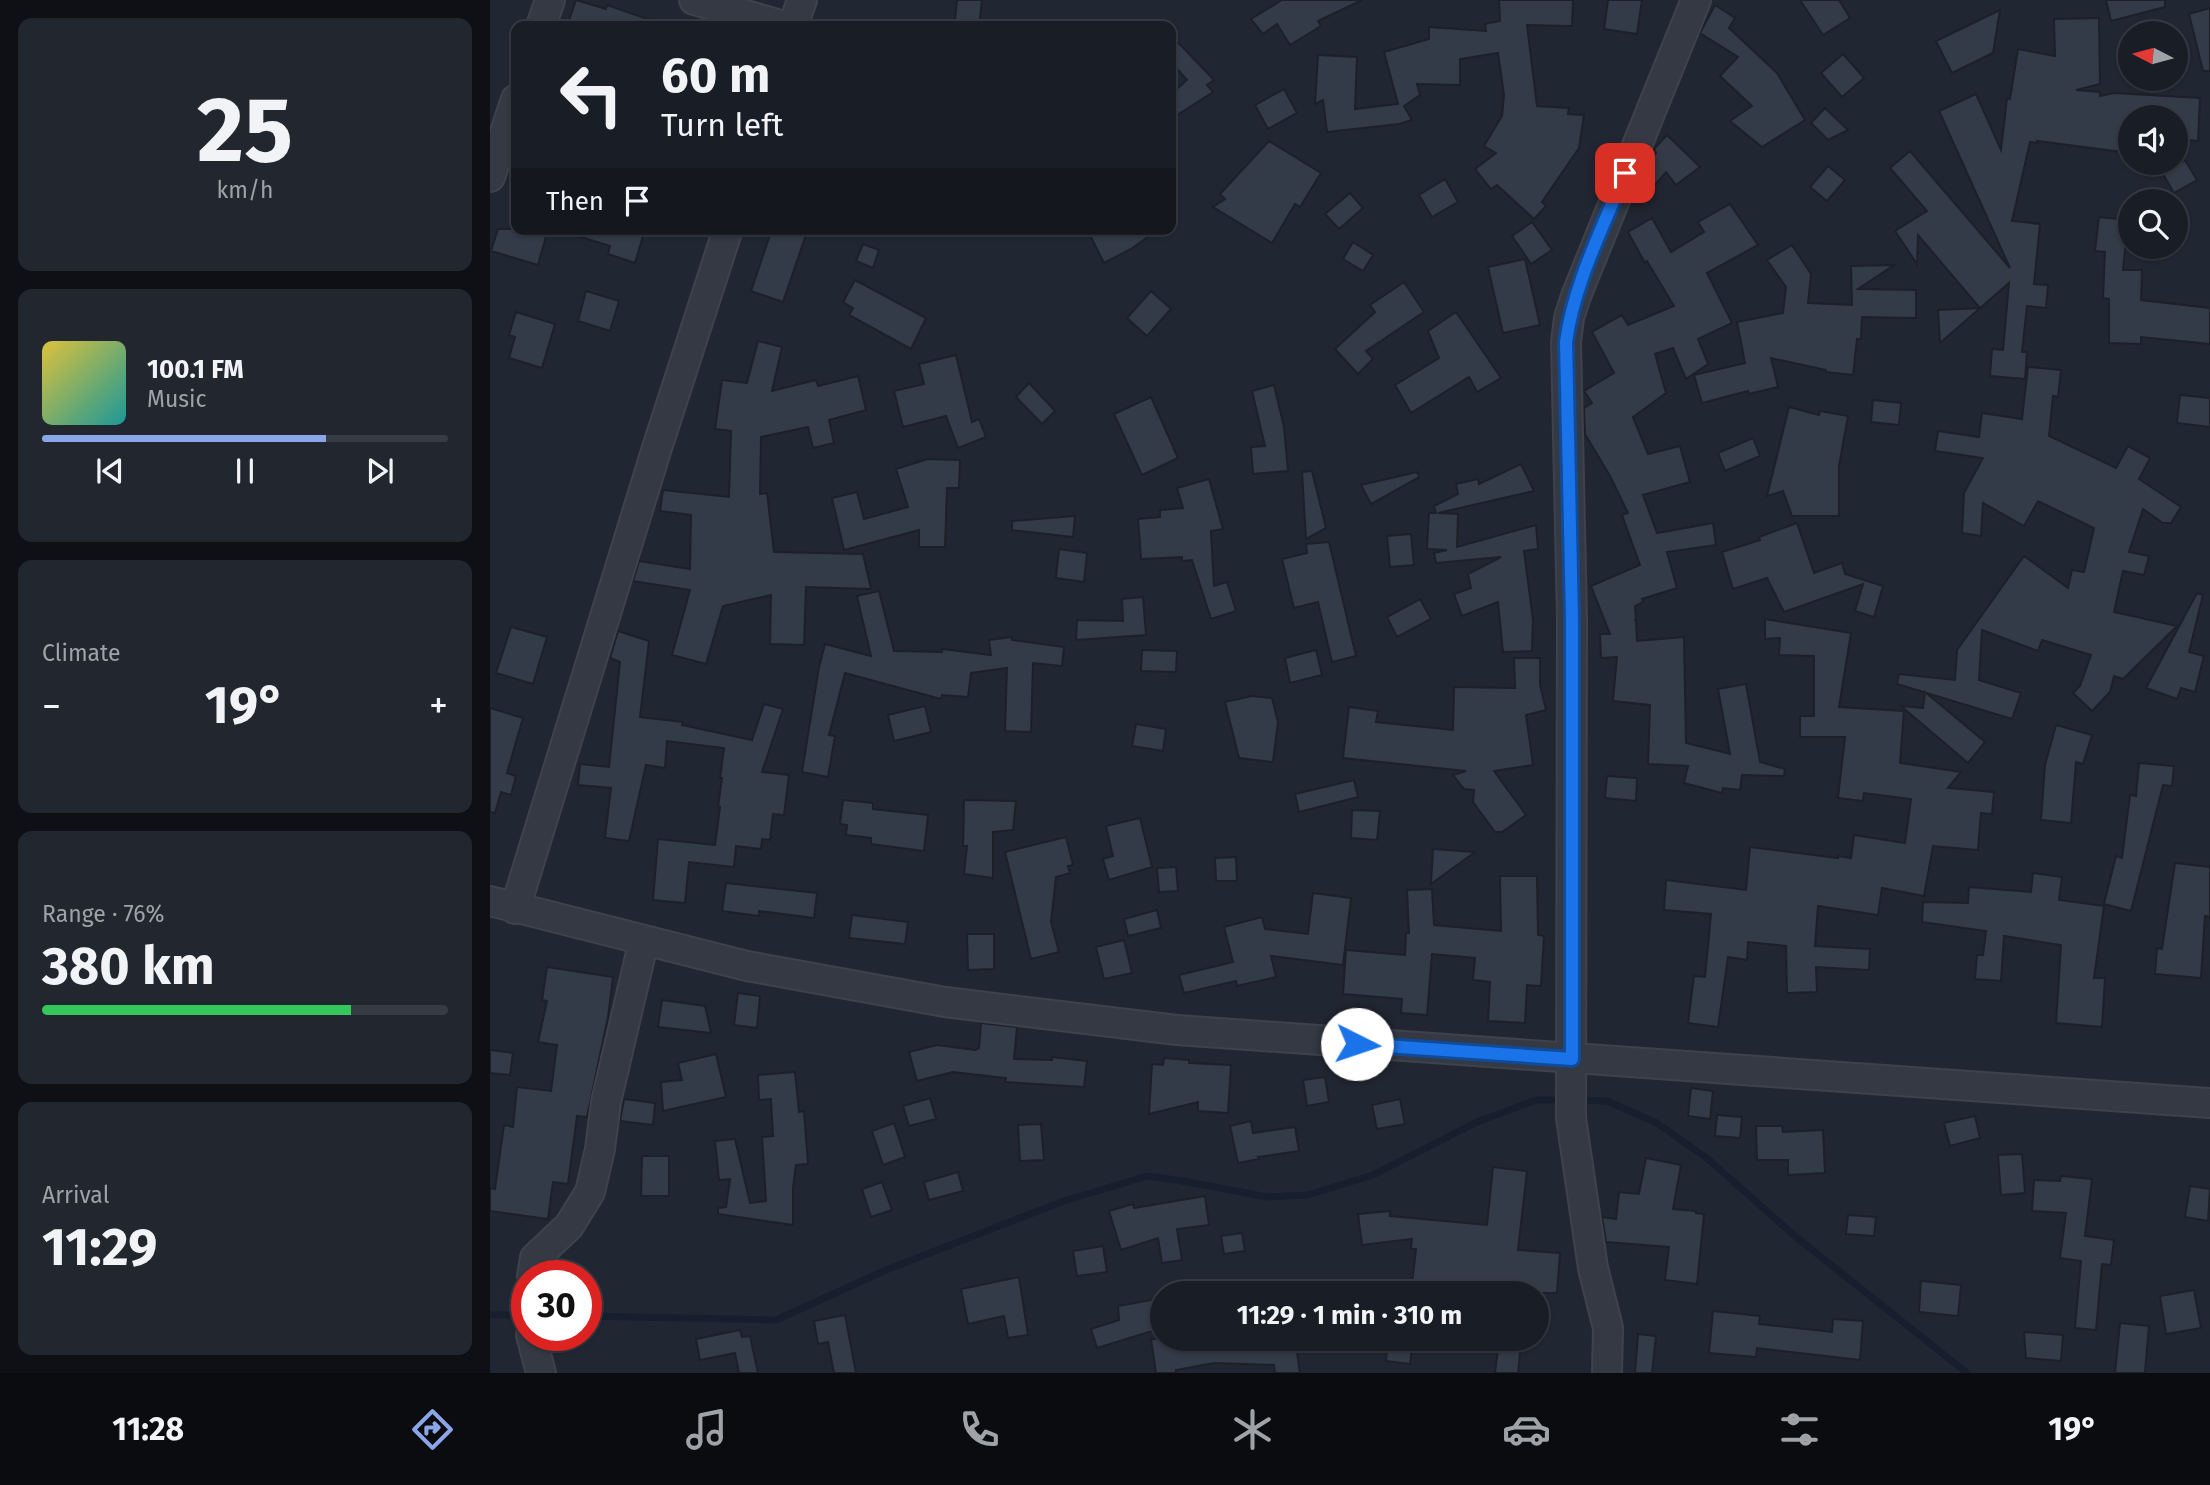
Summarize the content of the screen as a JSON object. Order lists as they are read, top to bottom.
{
  "north": "left",
  "page": {
    "tile": [
      ["25", "km/h"],
      "Climate",
      ["Range · 76%", "380 km"],
      ["Arrival", "11:29"]
    ],
    "turn": ["60 m", "Turn left"],
    "then": "Then",
    "song": ["100.1 FM", "Music"],
    "heat": ["−", "19°", "+"],
    "limit": "30",
    "trip": "11:29 · 1 min · 310 m",
    "tabs": ["11:28", "19°"]
  }
}
